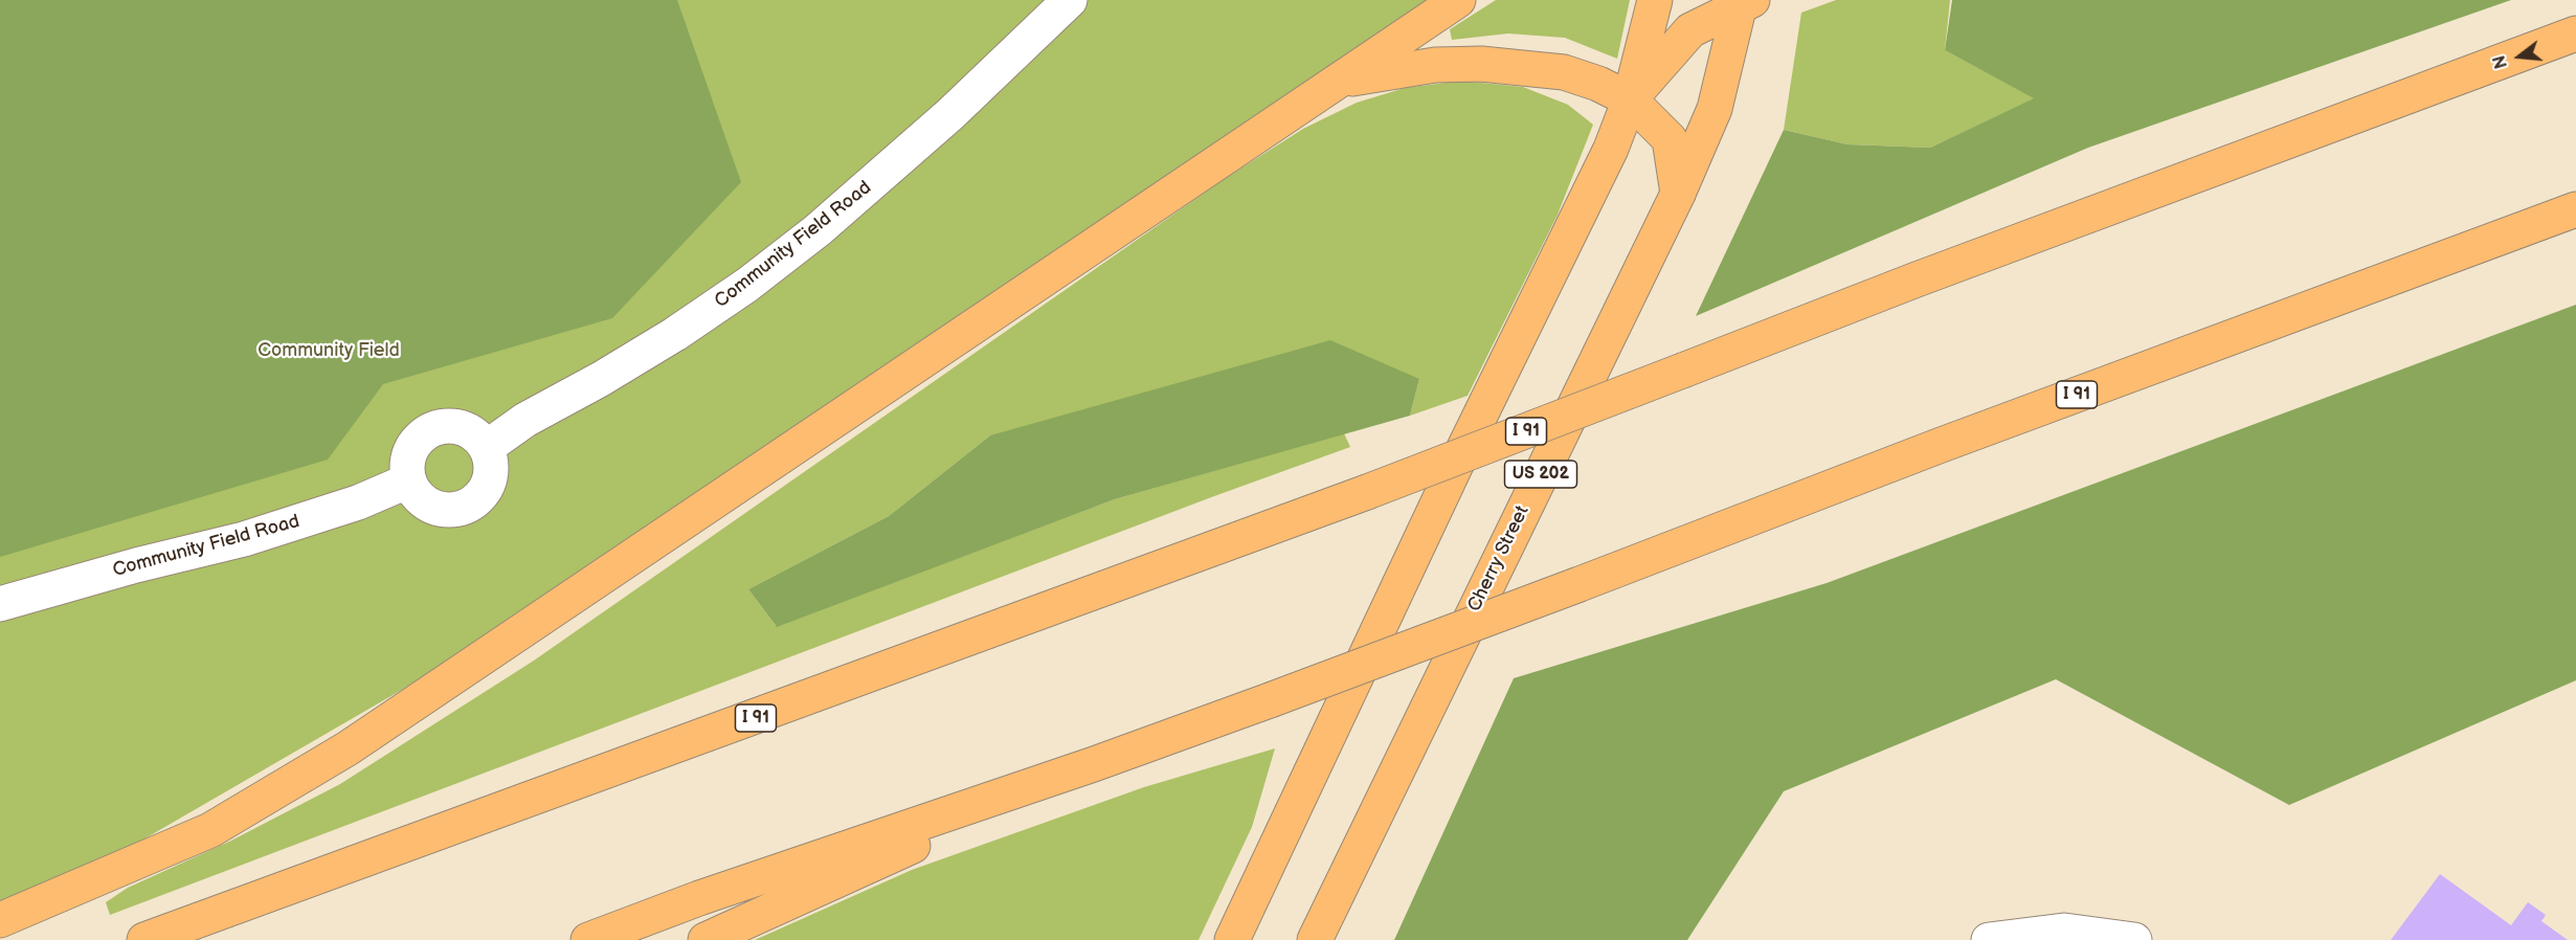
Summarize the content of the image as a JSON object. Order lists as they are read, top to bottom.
{
  "streets": {
    "main road": ["I 91", "US 202", "Cherry Street"],
    "lane": ["Community Field Road"]
  },
  "parks": ["Community Field"],
  "north": "left"
}
